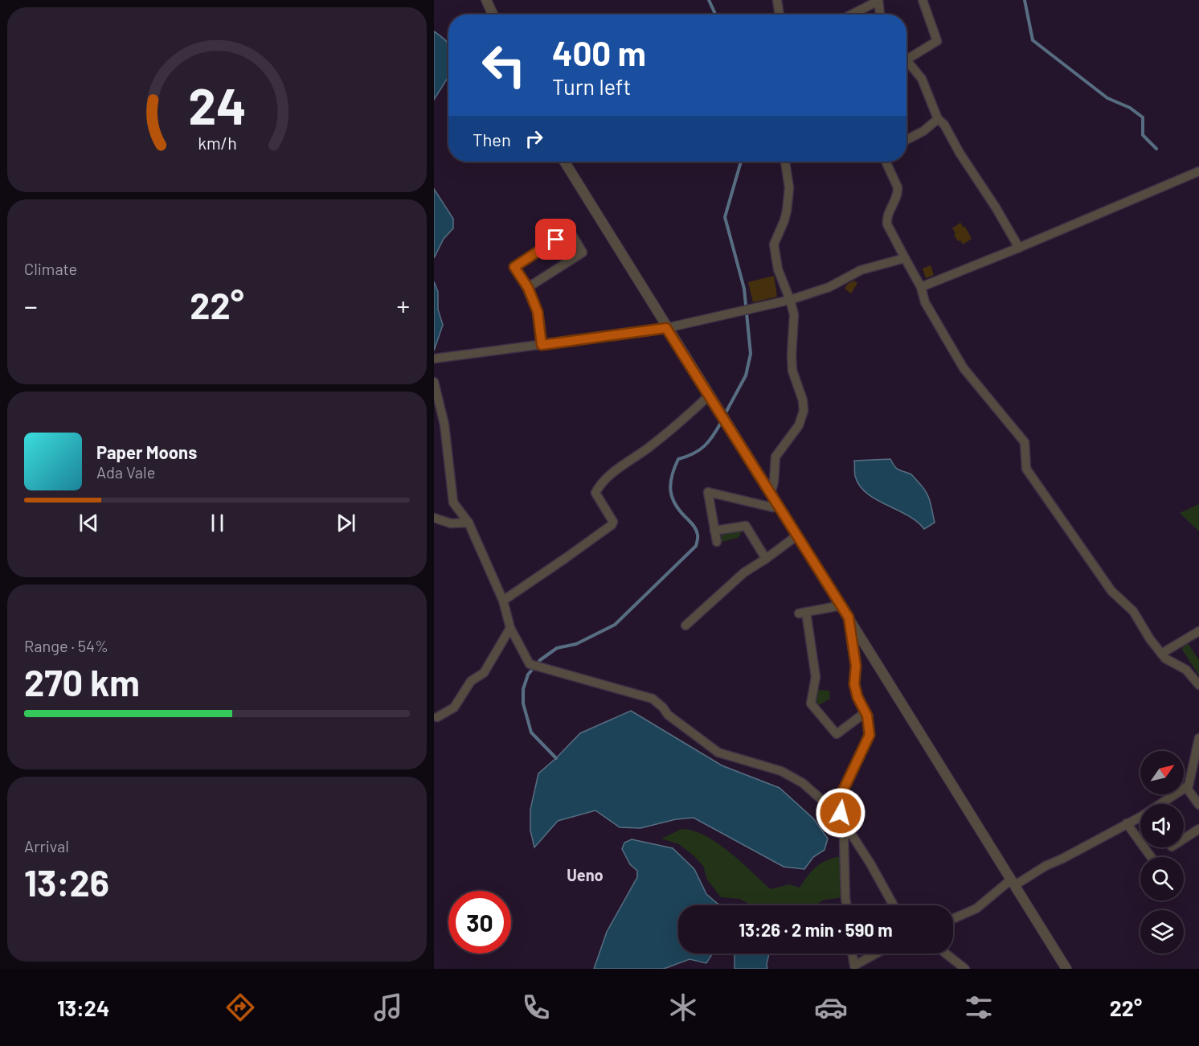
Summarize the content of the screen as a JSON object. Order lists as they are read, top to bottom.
{
  "districts": ["Ueno"],
  "north": "top right",
  "page": {
    "turn": ["400 m", "Turn left"],
    "then": "Then",
    "tile": [
      "Climate",
      ["Range · 54%", "270 km"],
      ["Arrival", "13:26"]
    ],
    "heat": ["−", "22°", "+"],
    "song": ["Paper Moons", "Ada Vale"],
    "limit": "30",
    "trip": "13:26 · 2 min · 590 m",
    "tabs": ["13:24", "22°"],
    "gauge": ["24", "km/h"]
  }
}
